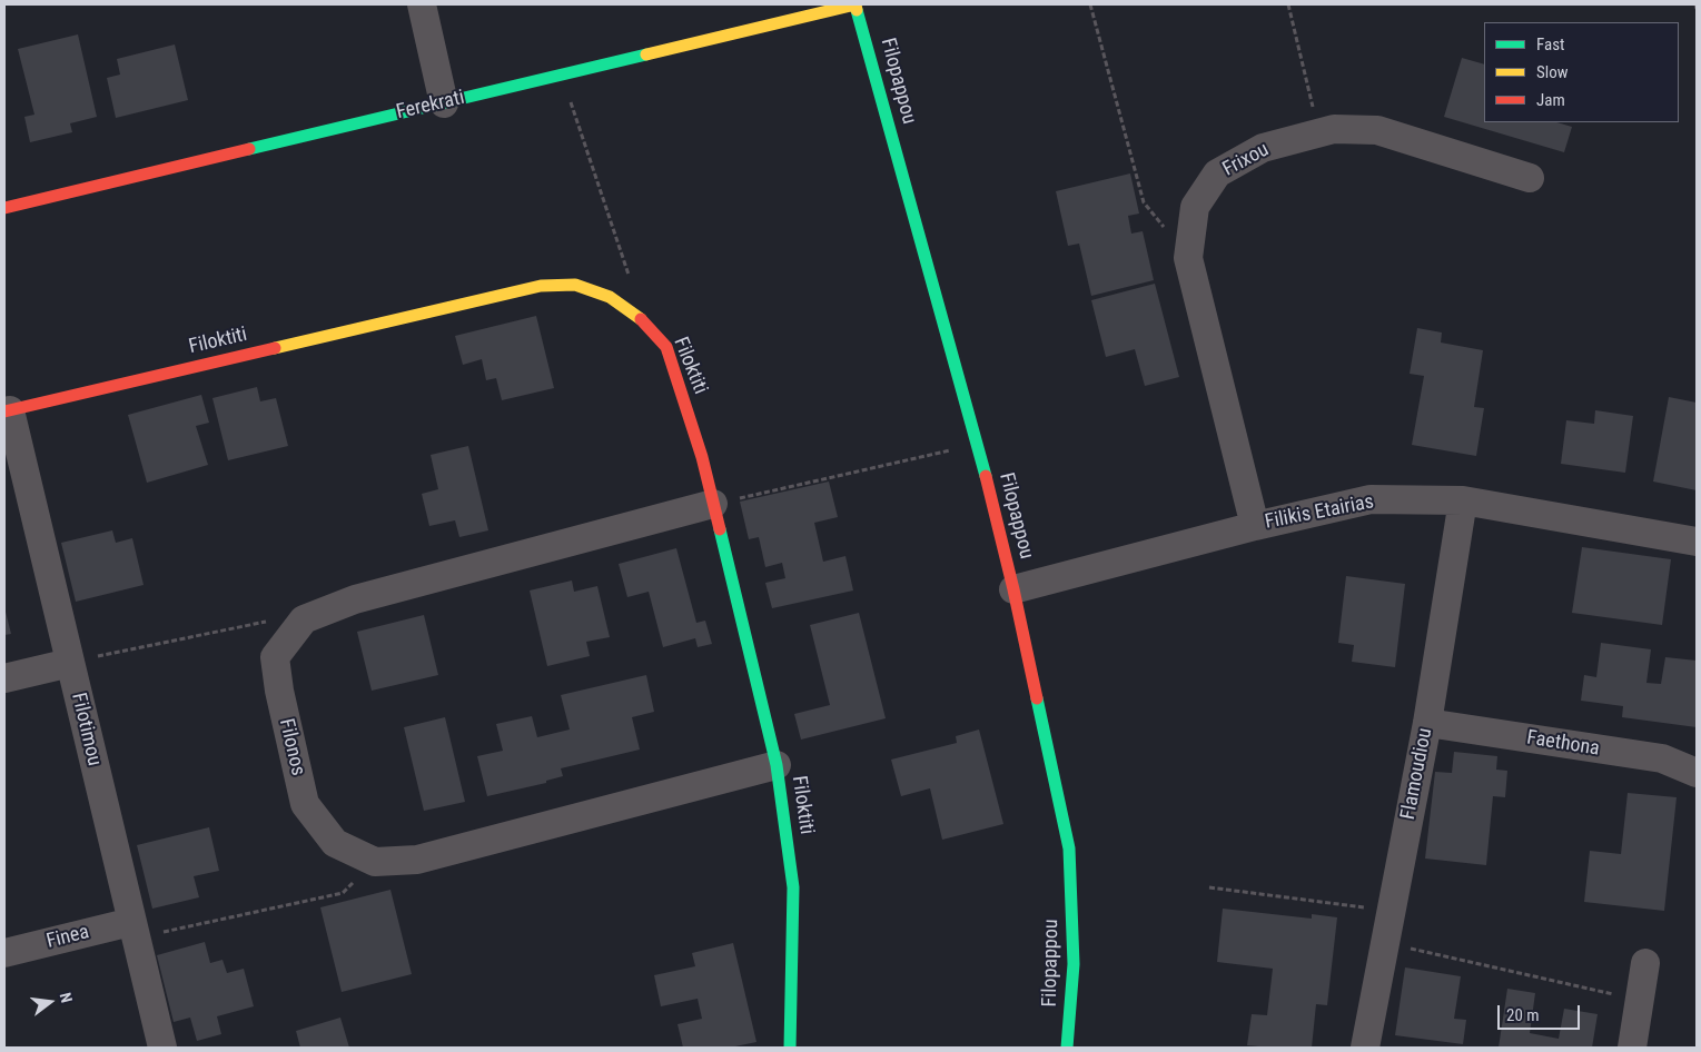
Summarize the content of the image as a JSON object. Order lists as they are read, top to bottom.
{
  "streets": {
    "street": [
      "Filopappou",
      "Ferekrati",
      "Frixou",
      "Filoktiti",
      "Filikis Etairias",
      "Filotimou",
      "Faethona",
      "Filonos",
      "Flamoudiou",
      "Finea"
    ]
  },
  "crossings": [
    ["Filopappou", "Ferekrati"],
    ["Filopappou", "Filikis Etairias"],
    ["Frixou", "Filikis Etairias"],
    ["Filoktiti", "Filotimou"],
    ["Filoktiti", "Filonos"],
    ["Filikis Etairias", "Flamoudiou"],
    ["Filotimou", "Finea"],
    ["Faethona", "Flamoudiou"]
  ],
  "legend": ["Fast", "Slow", "Jam"],
  "scale_bar": "20 m",
  "north": "right"
}
